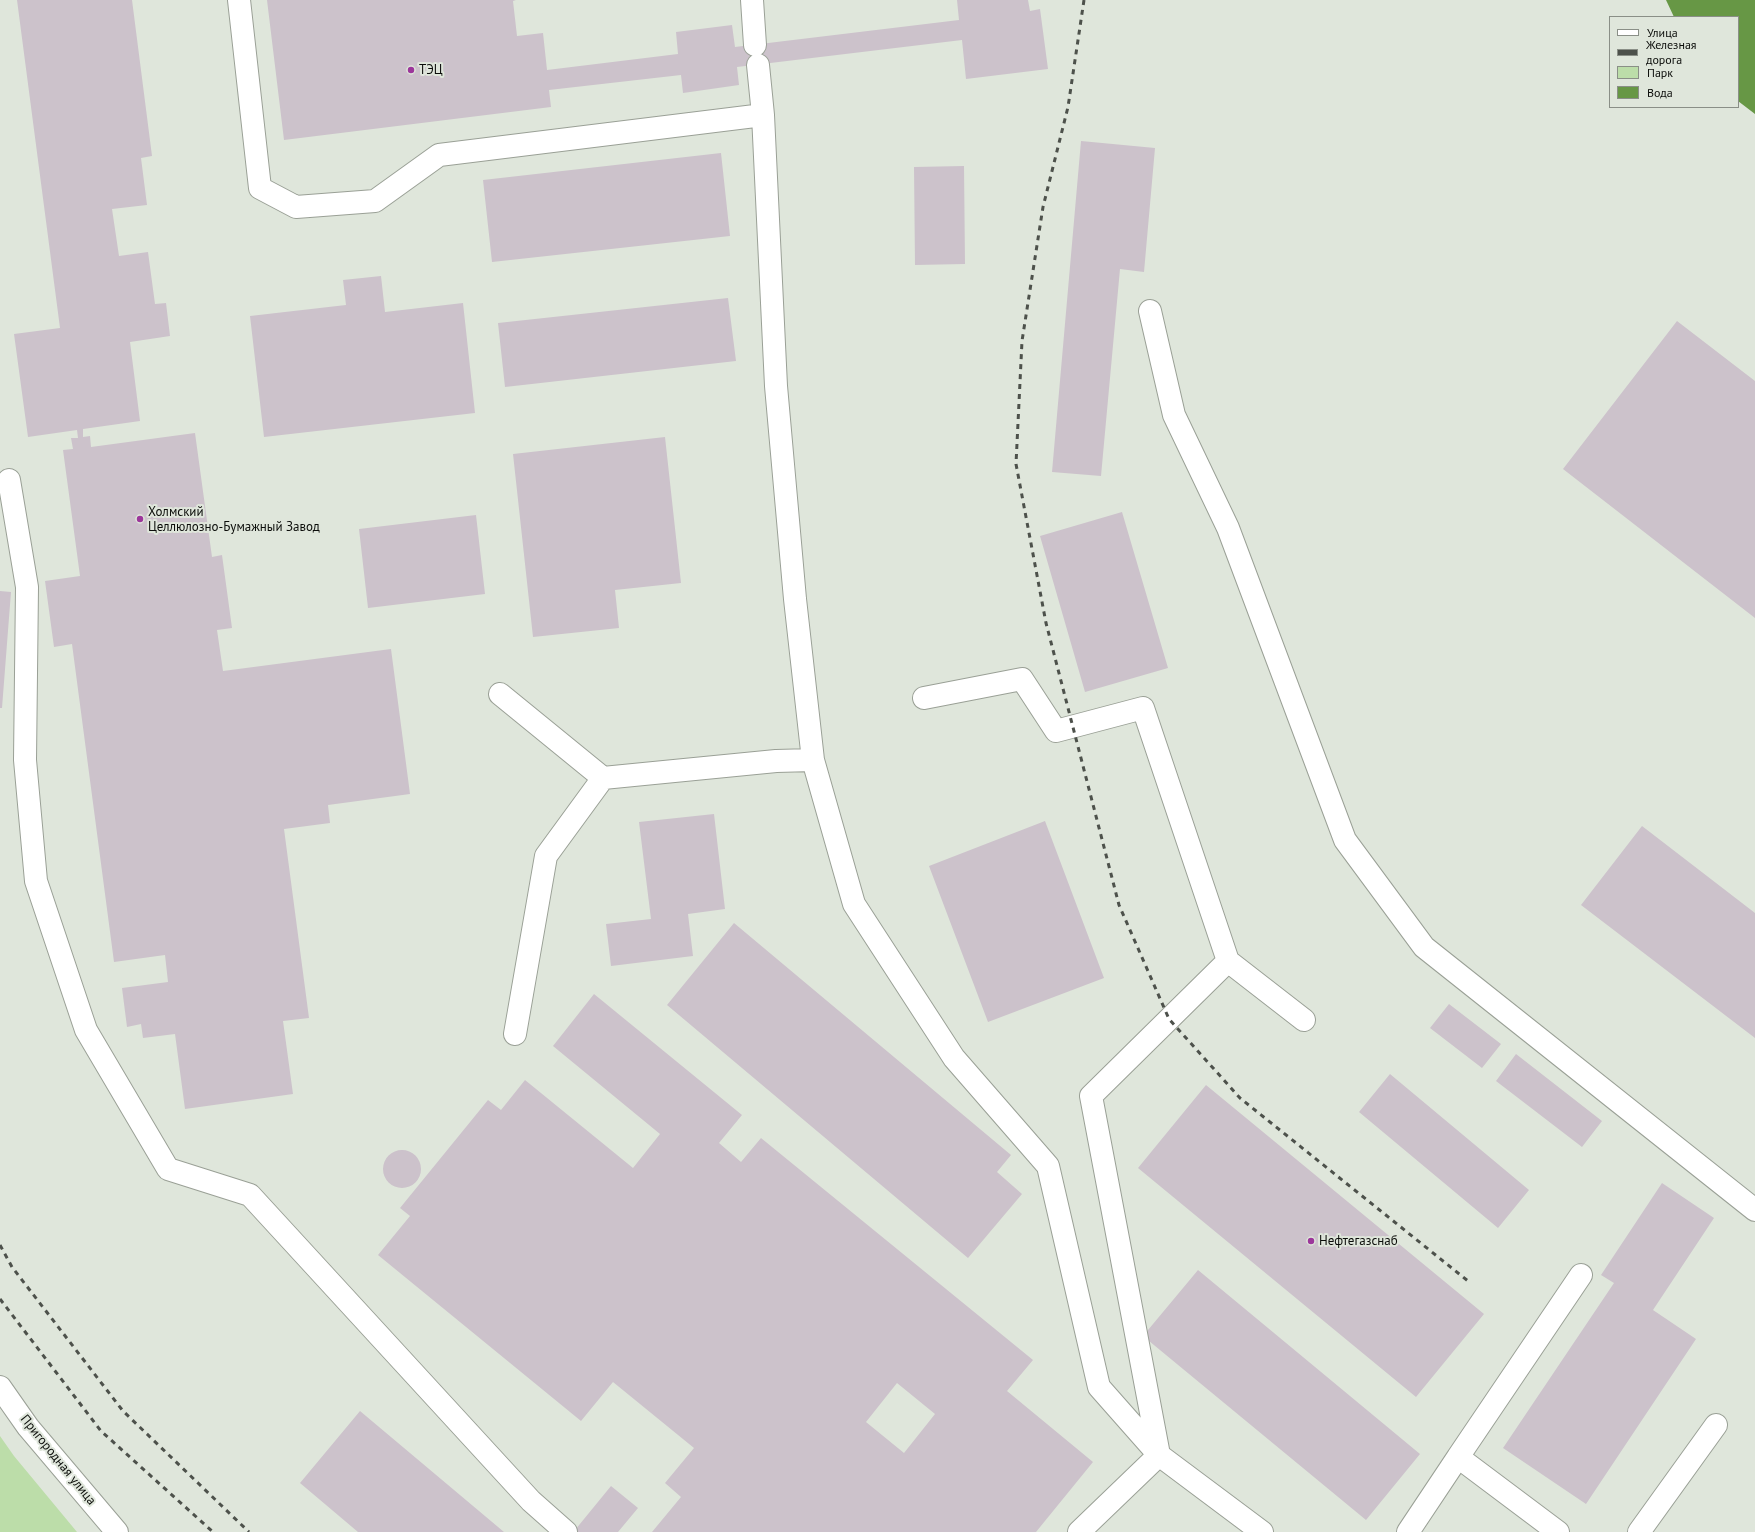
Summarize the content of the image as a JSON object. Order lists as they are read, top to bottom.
{
  "streets": {
    "street": ["Пригородная улица"]
  },
  "places": ["ТЭЦ", "Холмский Целлюлозно-Бумажный Завод", "Нефтегазснаб"],
  "legend": [
    "Улица",
    "Железная дорога",
    "Парк",
    "Вода"
  ]
}
